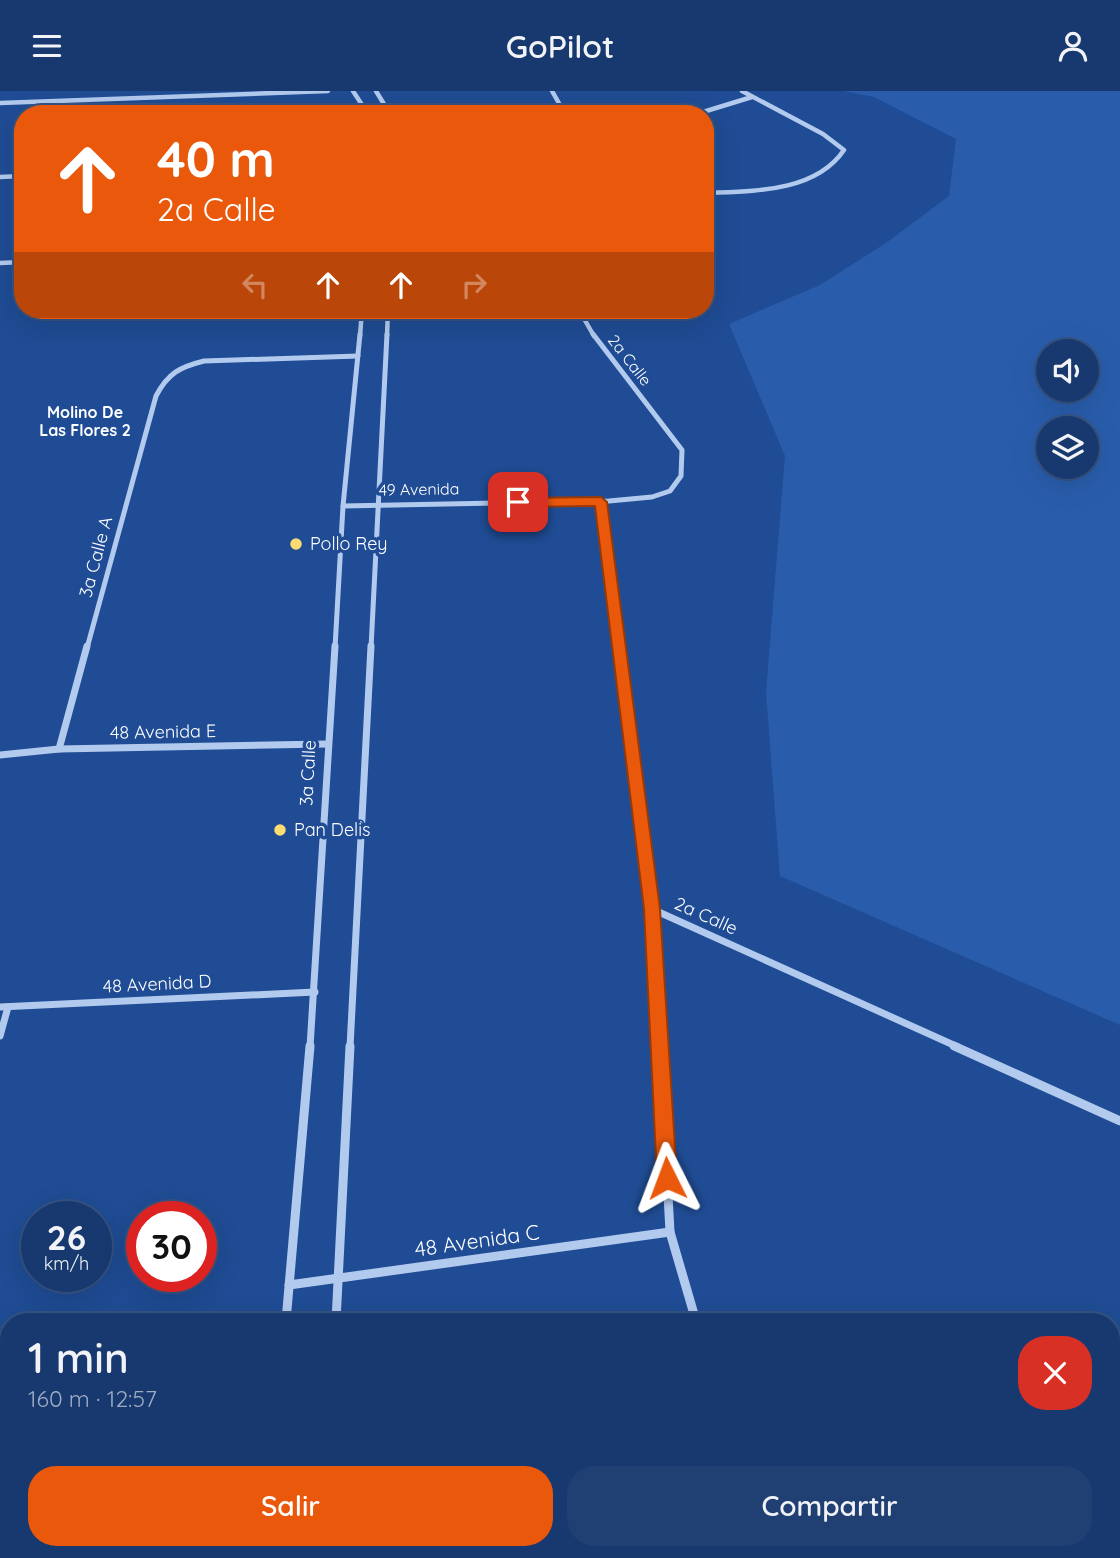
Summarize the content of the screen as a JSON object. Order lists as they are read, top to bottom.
{
  "streets": {
    "street": [
      "2a Calle",
      "49 Avenida",
      "3a Calle A",
      "48 Avenida E",
      "3a Calle",
      "48 Avenida D",
      "48 Avenida C"
    ]
  },
  "crossings": [
    ["2a Calle", "49 Avenida"],
    ["49 Avenida", "3a Calle"],
    ["3a Calle A", "48 Avenida E"],
    ["3a Calle A", "3a Calle"],
    ["48 Avenida E", "3a Calle"],
    ["3a Calle", "48 Avenida D"],
    ["3a Calle", "48 Avenida C"]
  ],
  "districts": ["Molino De Las Flores 2"],
  "places": ["Pollo Rey", "Pan Delis"],
  "page": {
    "header": "GoPilot",
    "turn": ["40 m", "2a Calle"],
    "speed": "26 km/h",
    "limit": "30",
    "heading": ["1 min", "160 m · 12:57"],
    "buttons": ["Salir", "Compartir"]
  }
}
